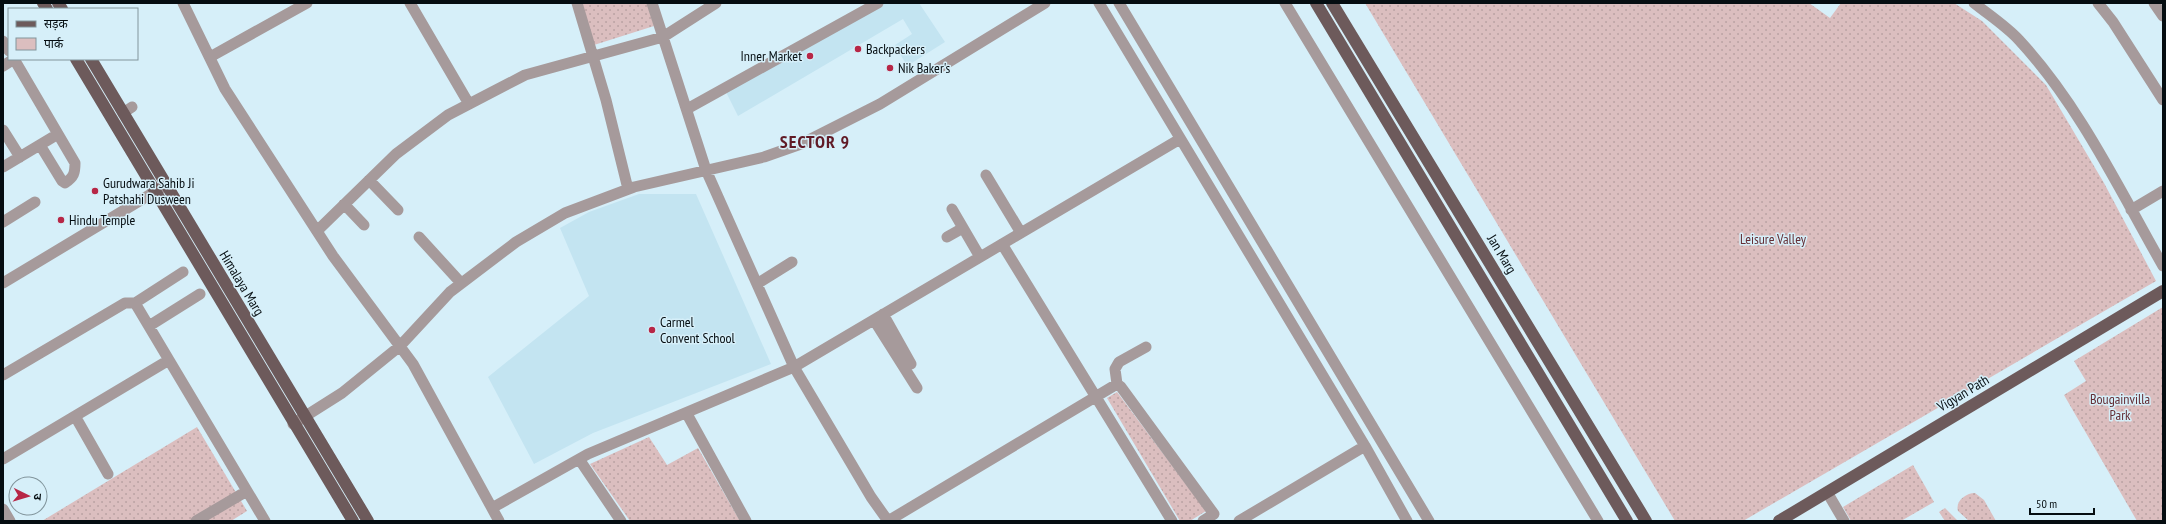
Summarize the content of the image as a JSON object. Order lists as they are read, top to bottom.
{
  "streets": {
    "main road": ["Jan Marg", "Himalaya Marg", "Vigyan Path"]
  },
  "districts": ["SECTOR 9"],
  "parks": ["Leisure Valley", "Bougainvilla Park"],
  "places": [
    "Backpackers",
    "Inner Market",
    "Nik Baker's",
    "Gurudwara Sahib Ji Patshahi Dusween",
    "Hindu Temple",
    "Carmel Convent School"
  ],
  "legend": ["सड़क", "पार्क"],
  "scale_bar": "50 m",
  "north": "right"
}
